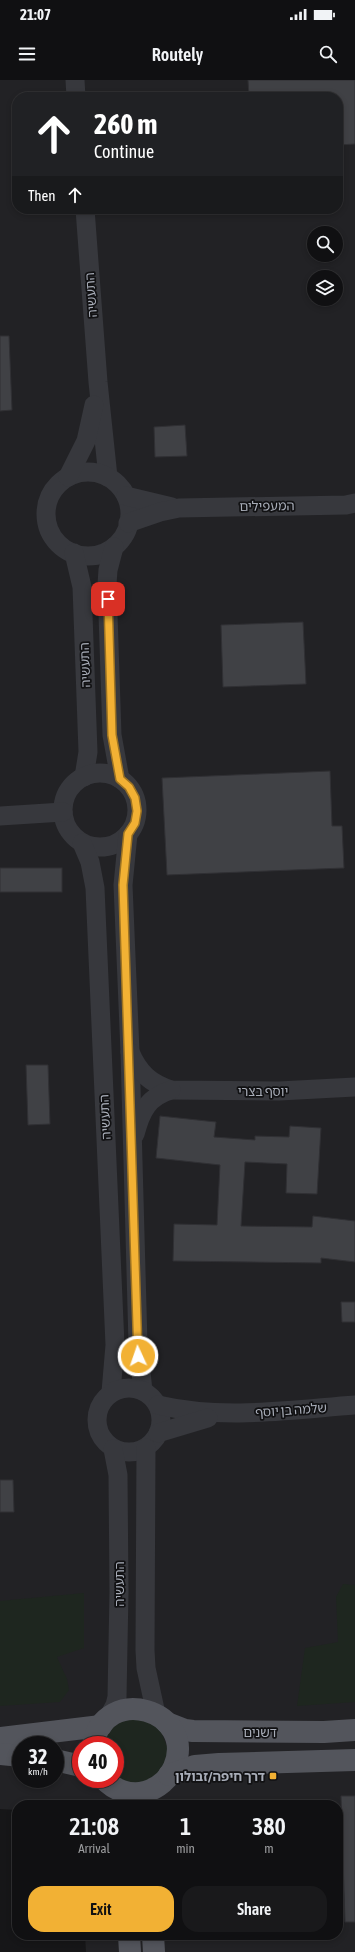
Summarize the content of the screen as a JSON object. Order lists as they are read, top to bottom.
{
  "streets": {
    "main road": ["דשנים"],
    "street": [
      "התעשיה",
      "המעפילים",
      "יוסף בצרי",
      "שלמה בן יוסף"
    ]
  },
  "crossings": [
    ["התעשיה", "המעפילים"],
    ["התעשיה", "יוסף בצרי"],
    ["התעשיה", "שלמה בן יוסף"],
    ["התעשיה", "דשנים"]
  ],
  "places": {
    "transit": ["דרך חיפה/זבולון"]
  },
  "page": {
    "status": "21:07",
    "header": "Routely",
    "turn": ["260 m", "Continue"],
    "then": "Then",
    "speed": "32 km/h",
    "limit": "40",
    "eta": [
      "21:08",
      "Arrival",
      "1",
      "min",
      "380",
      "m"
    ],
    "buttons": ["Exit", "Share"]
  }
}
